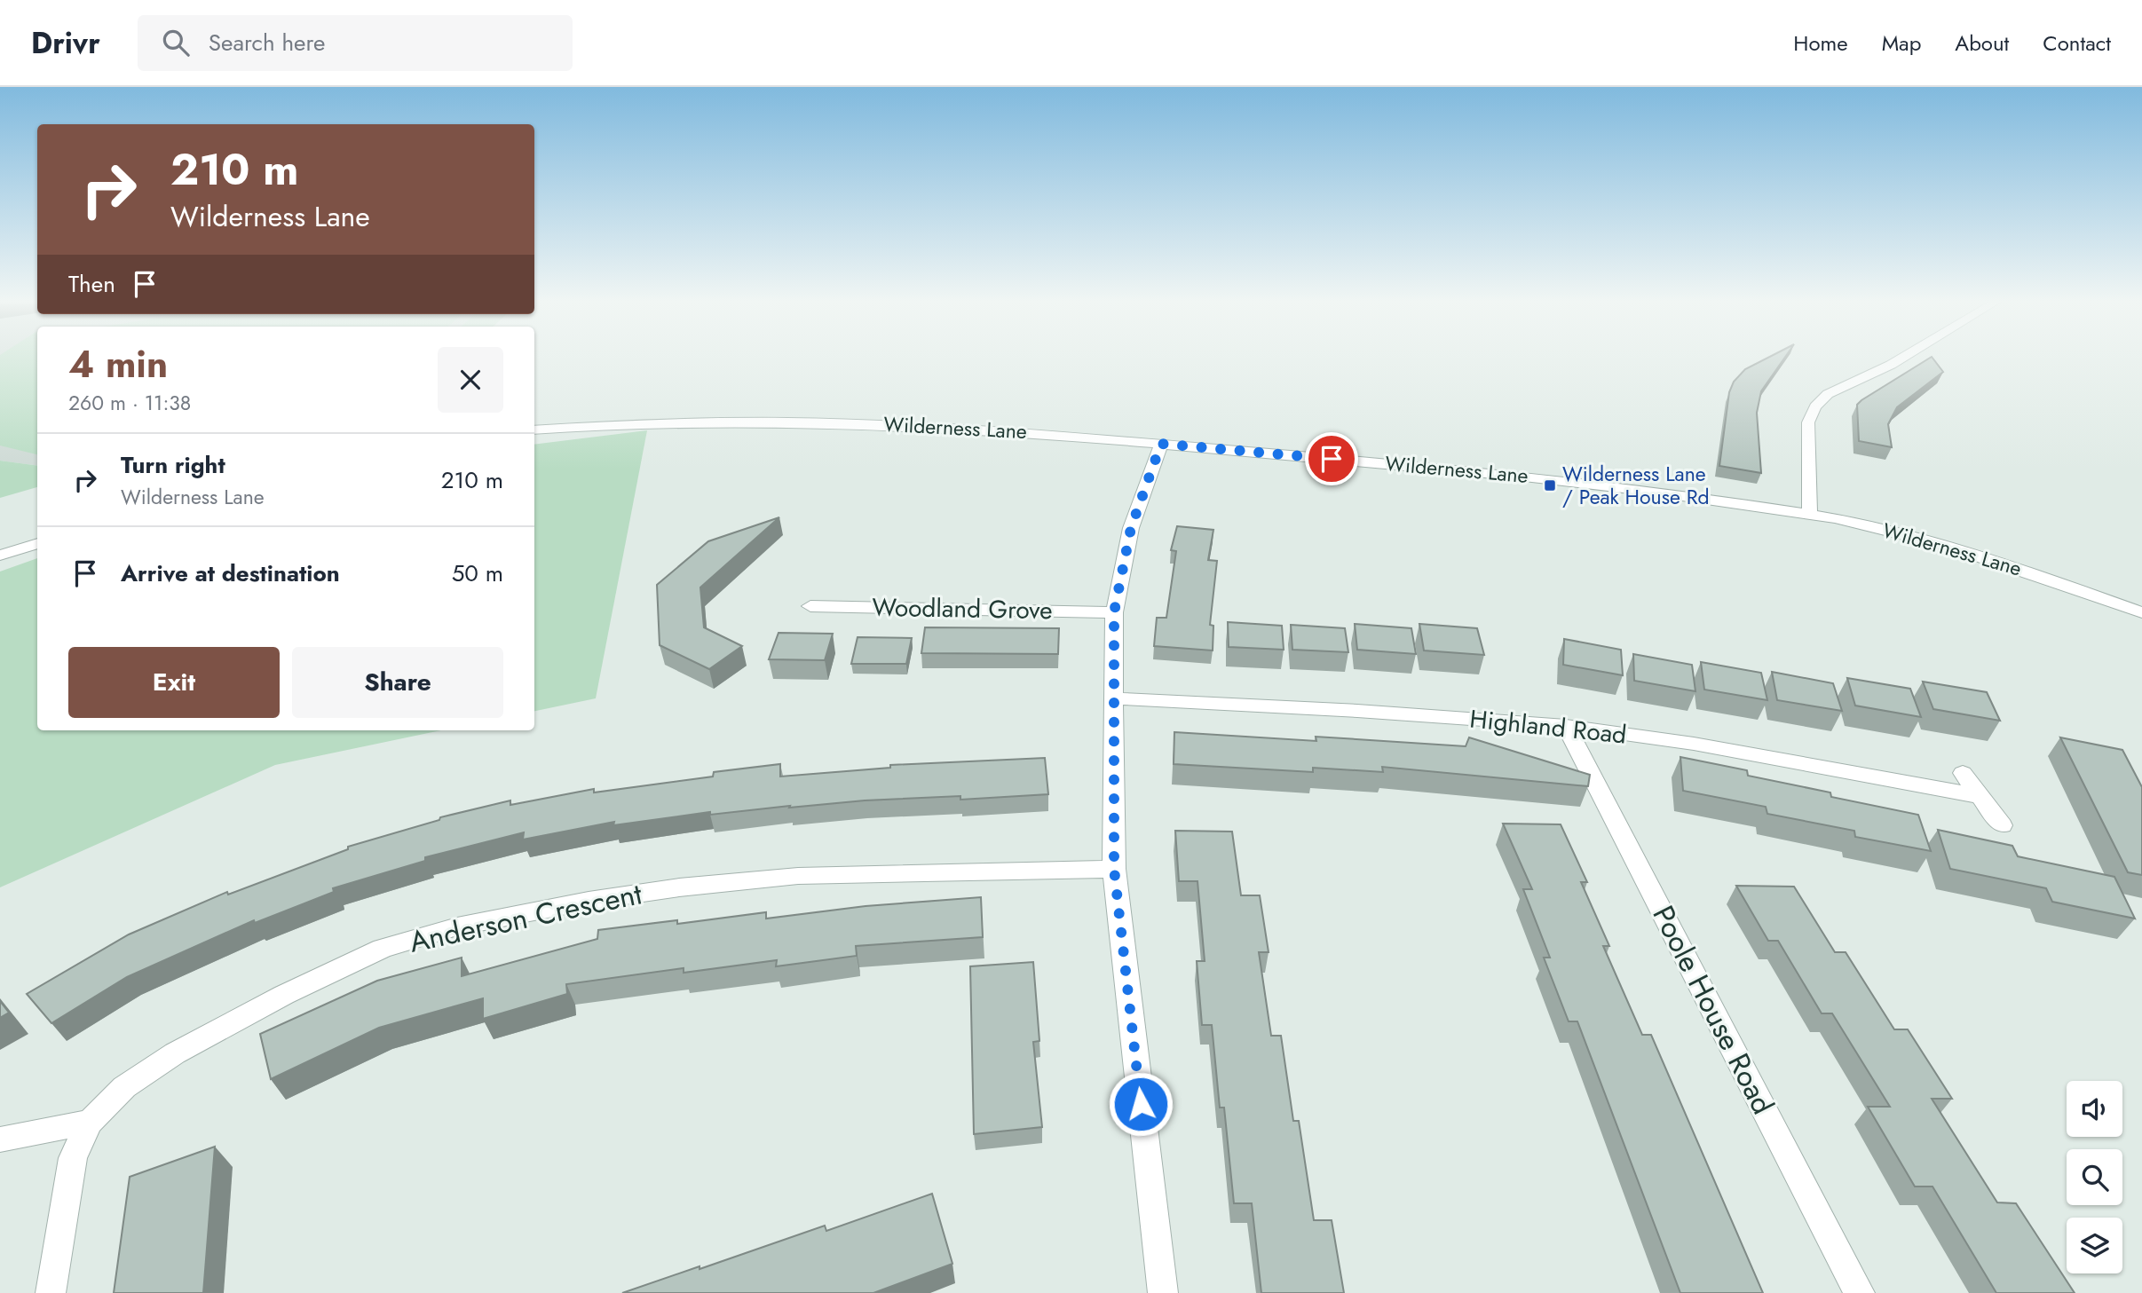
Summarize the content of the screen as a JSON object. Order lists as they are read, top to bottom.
{
  "streets": {
    "street": [
      "Wilderness Lane",
      "Woodland Grove",
      "Highland Road",
      "Anderson Crescent",
      "Poole House Road"
    ]
  },
  "crossings": [
    ["Highland Road", "Poole House Road"]
  ],
  "places": {
    "transit": ["Wilderness Lane / Peak House Rd"]
  },
  "page": {
    "header": "Drivr",
    "search": "Search here",
    "nav": [
      "Home",
      "Map",
      "About",
      "Contact"
    ],
    "turn": ["210 m", "Wilderness Lane"],
    "then": "Then",
    "heading": ["4 min", "260 m · 11:38"],
    "list": [
      {
        "name": "Turn right",
        "note": "Wilderness Lane",
        "value": "210 m"
      },
      {
        "name": "Arrive at destination",
        "value": "50 m"
      }
    ],
    "buttons": ["Exit", "Share"]
  }
}
